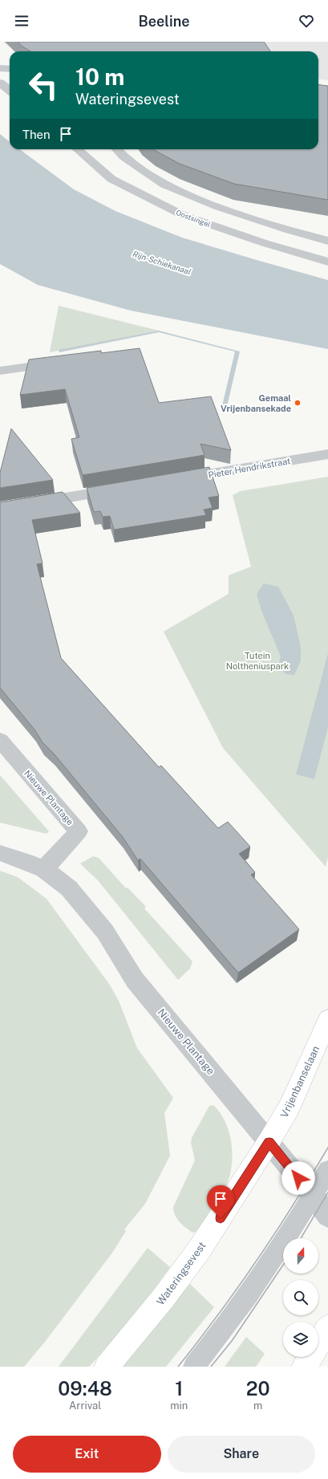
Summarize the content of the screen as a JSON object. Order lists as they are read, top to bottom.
{
  "streets": {
    "main road": ["Vrijenbanselaan", "Wateringsevest"],
    "street": ["Oostsingel", "Pieter Hendrikstraat", "Nieuwe Plantage"]
  },
  "crossings": [
    ["Nieuwe Plantage", "Vrijenbanselaan"],
    ["Nieuwe Plantage", "Wateringsevest"],
    ["Vrijenbanselaan", "Wateringsevest"]
  ],
  "water": ["Rijn-Schiekanaal"],
  "parks": ["Tutein Noltheniuspark"],
  "places": ["Gemaal Vrijenbansekade"],
  "north": "top",
  "page": {
    "header": "Beeline",
    "turn": ["10 m", "Wateringsevest"],
    "then": "Then",
    "eta": [
      "09:48",
      "Arrival",
      "1",
      "min",
      "20",
      "m"
    ],
    "buttons": ["Exit", "Share"]
  }
}
